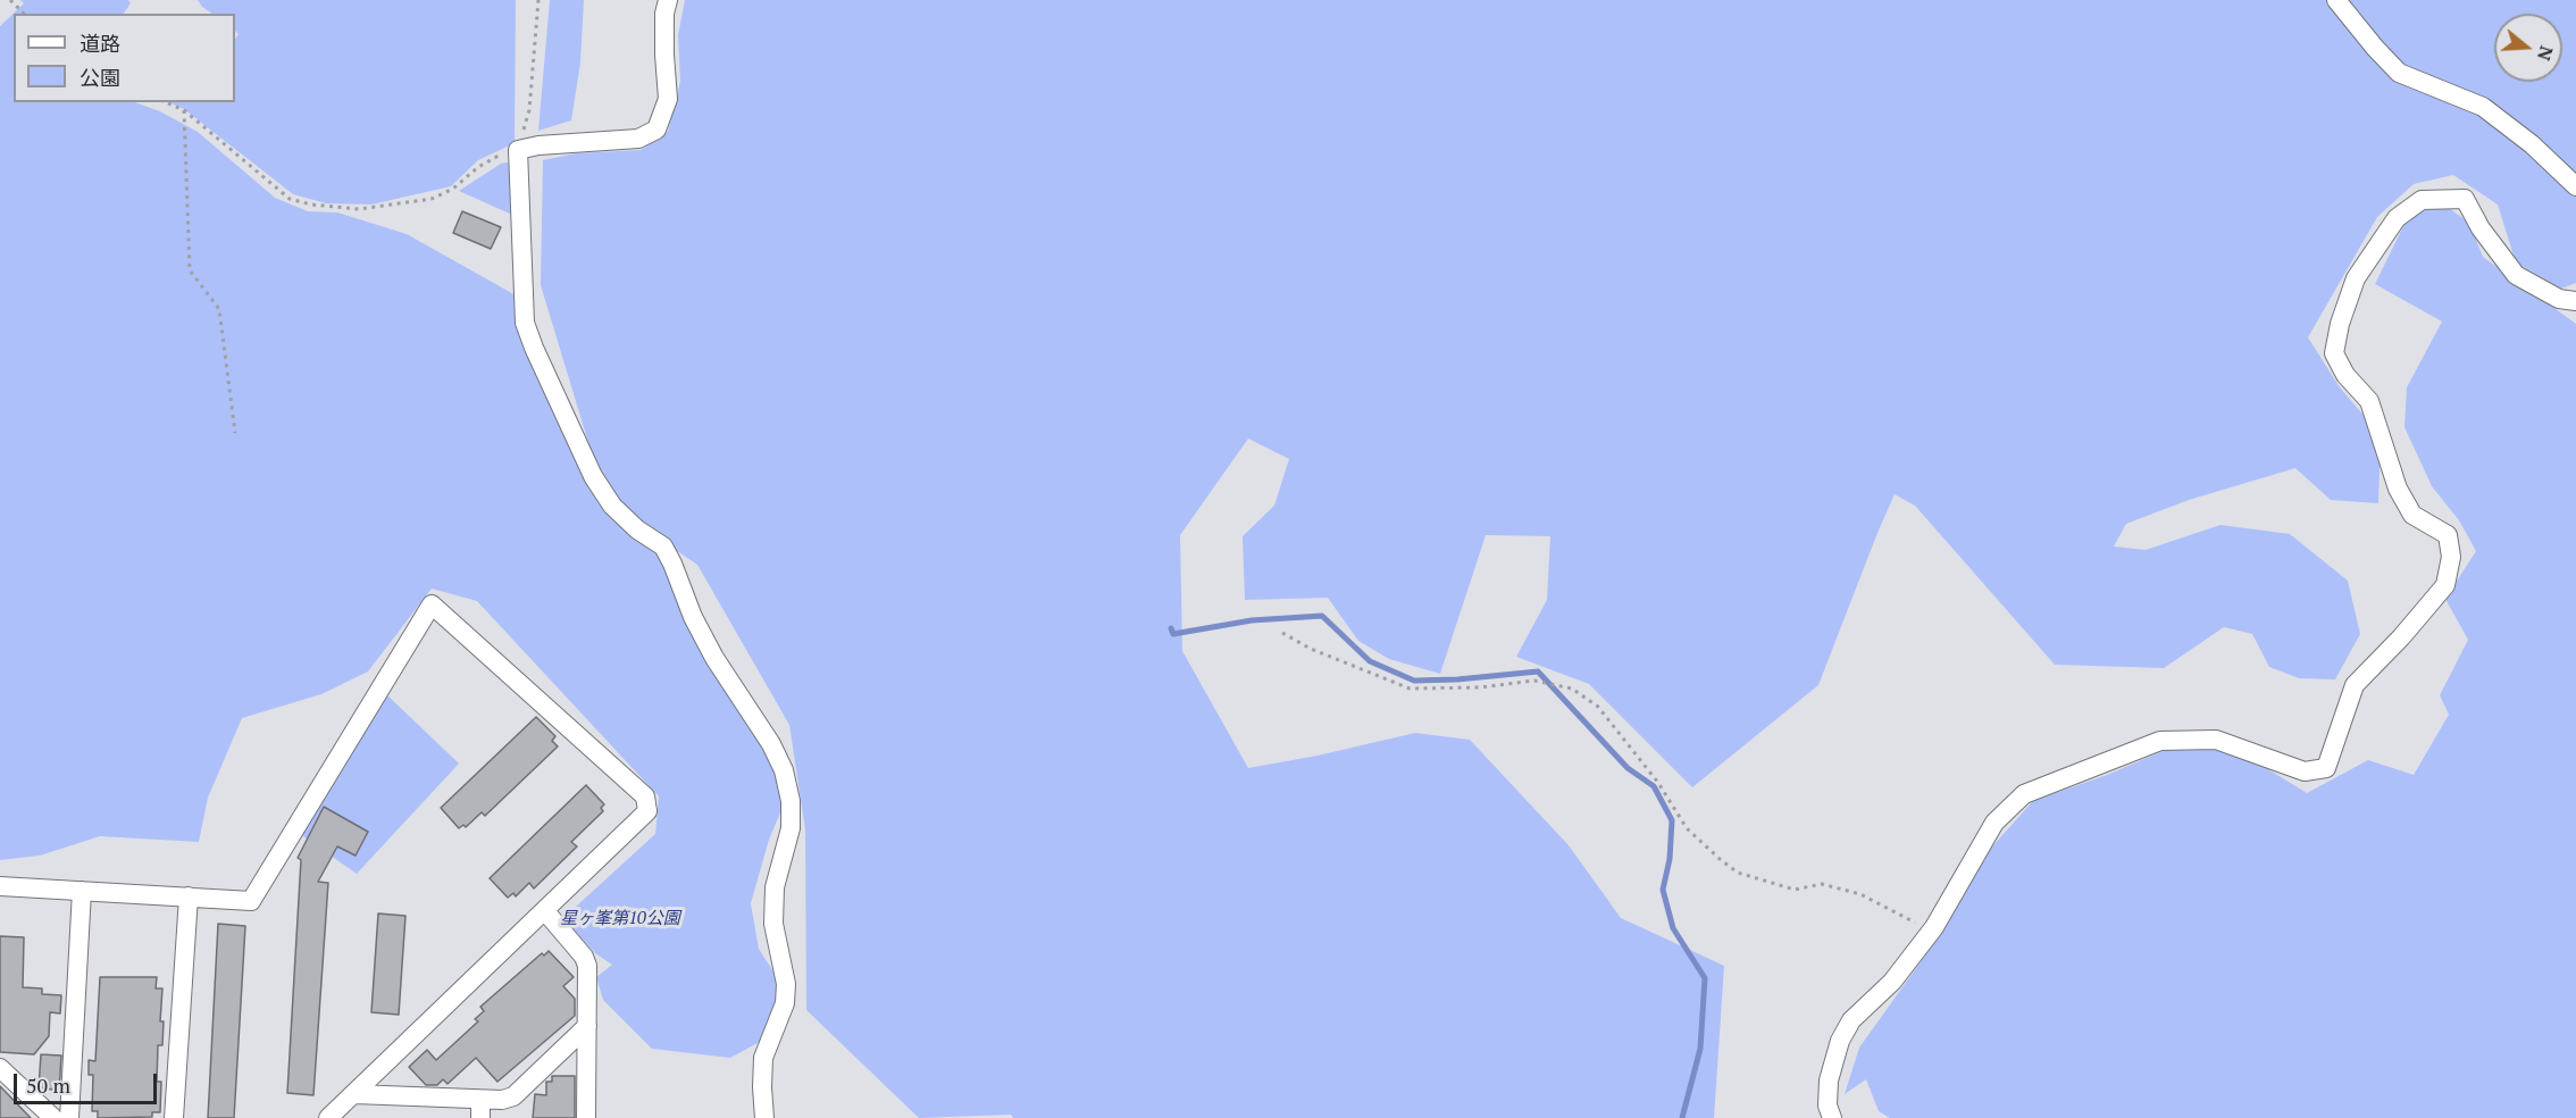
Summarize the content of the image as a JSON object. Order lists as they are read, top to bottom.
{
  "parks": ["星ヶ峯第10公園"],
  "legend": ["道路", "公園"],
  "scale_bar": "50 m",
  "north": "right"
}
